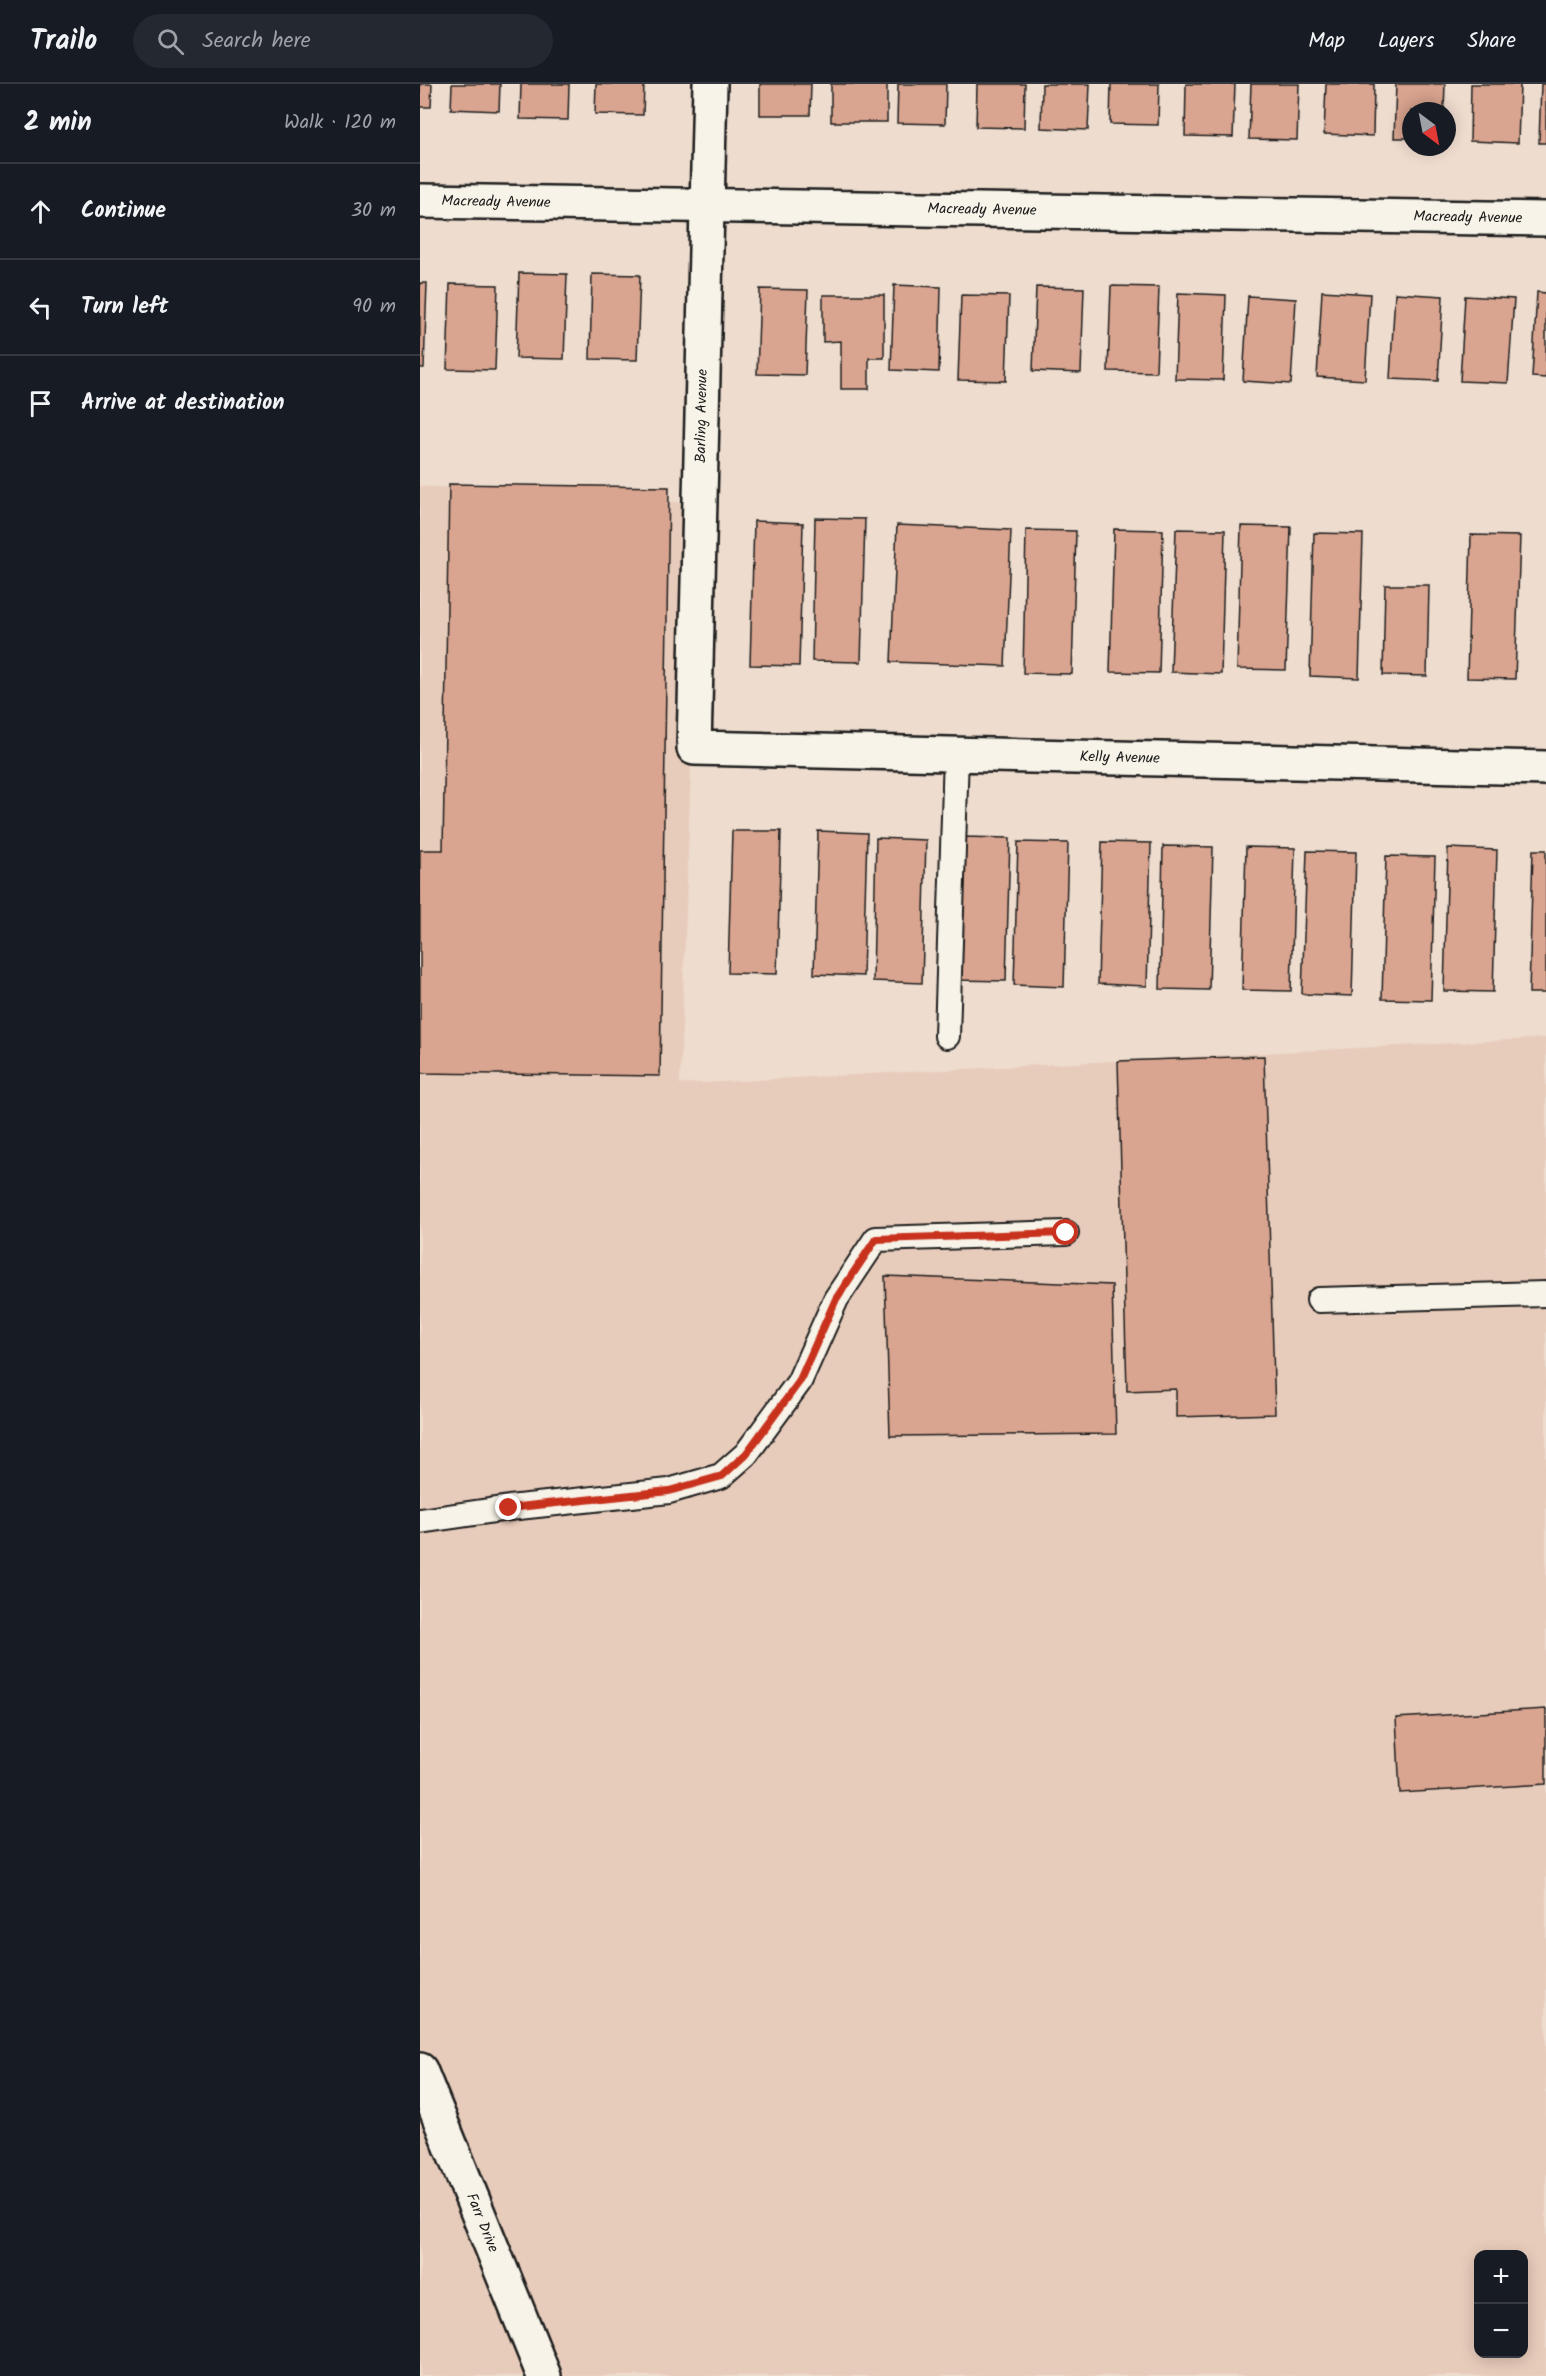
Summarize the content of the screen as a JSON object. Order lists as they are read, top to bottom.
{
  "streets": {
    "street": [
      "Macready Avenue",
      "Barling Avenue",
      "Kelly Avenue",
      "Farr Drive"
    ]
  },
  "crossings": [
    ["Macready Avenue", "Barling Avenue"],
    ["Barling Avenue", "Kelly Avenue"]
  ],
  "north": "bottom right",
  "page": {
    "header": "Trailo",
    "search": "Search here",
    "nav": ["Map", "Layers", "Share"],
    "heading": ["2 min", "Walk · 120 m"],
    "list": [
      ["Continue", "30 m"],
      ["Turn left", "90 m"],
      "Arrive at destination"
    ],
    "map_buttons": ["+", "−"]
  }
}
